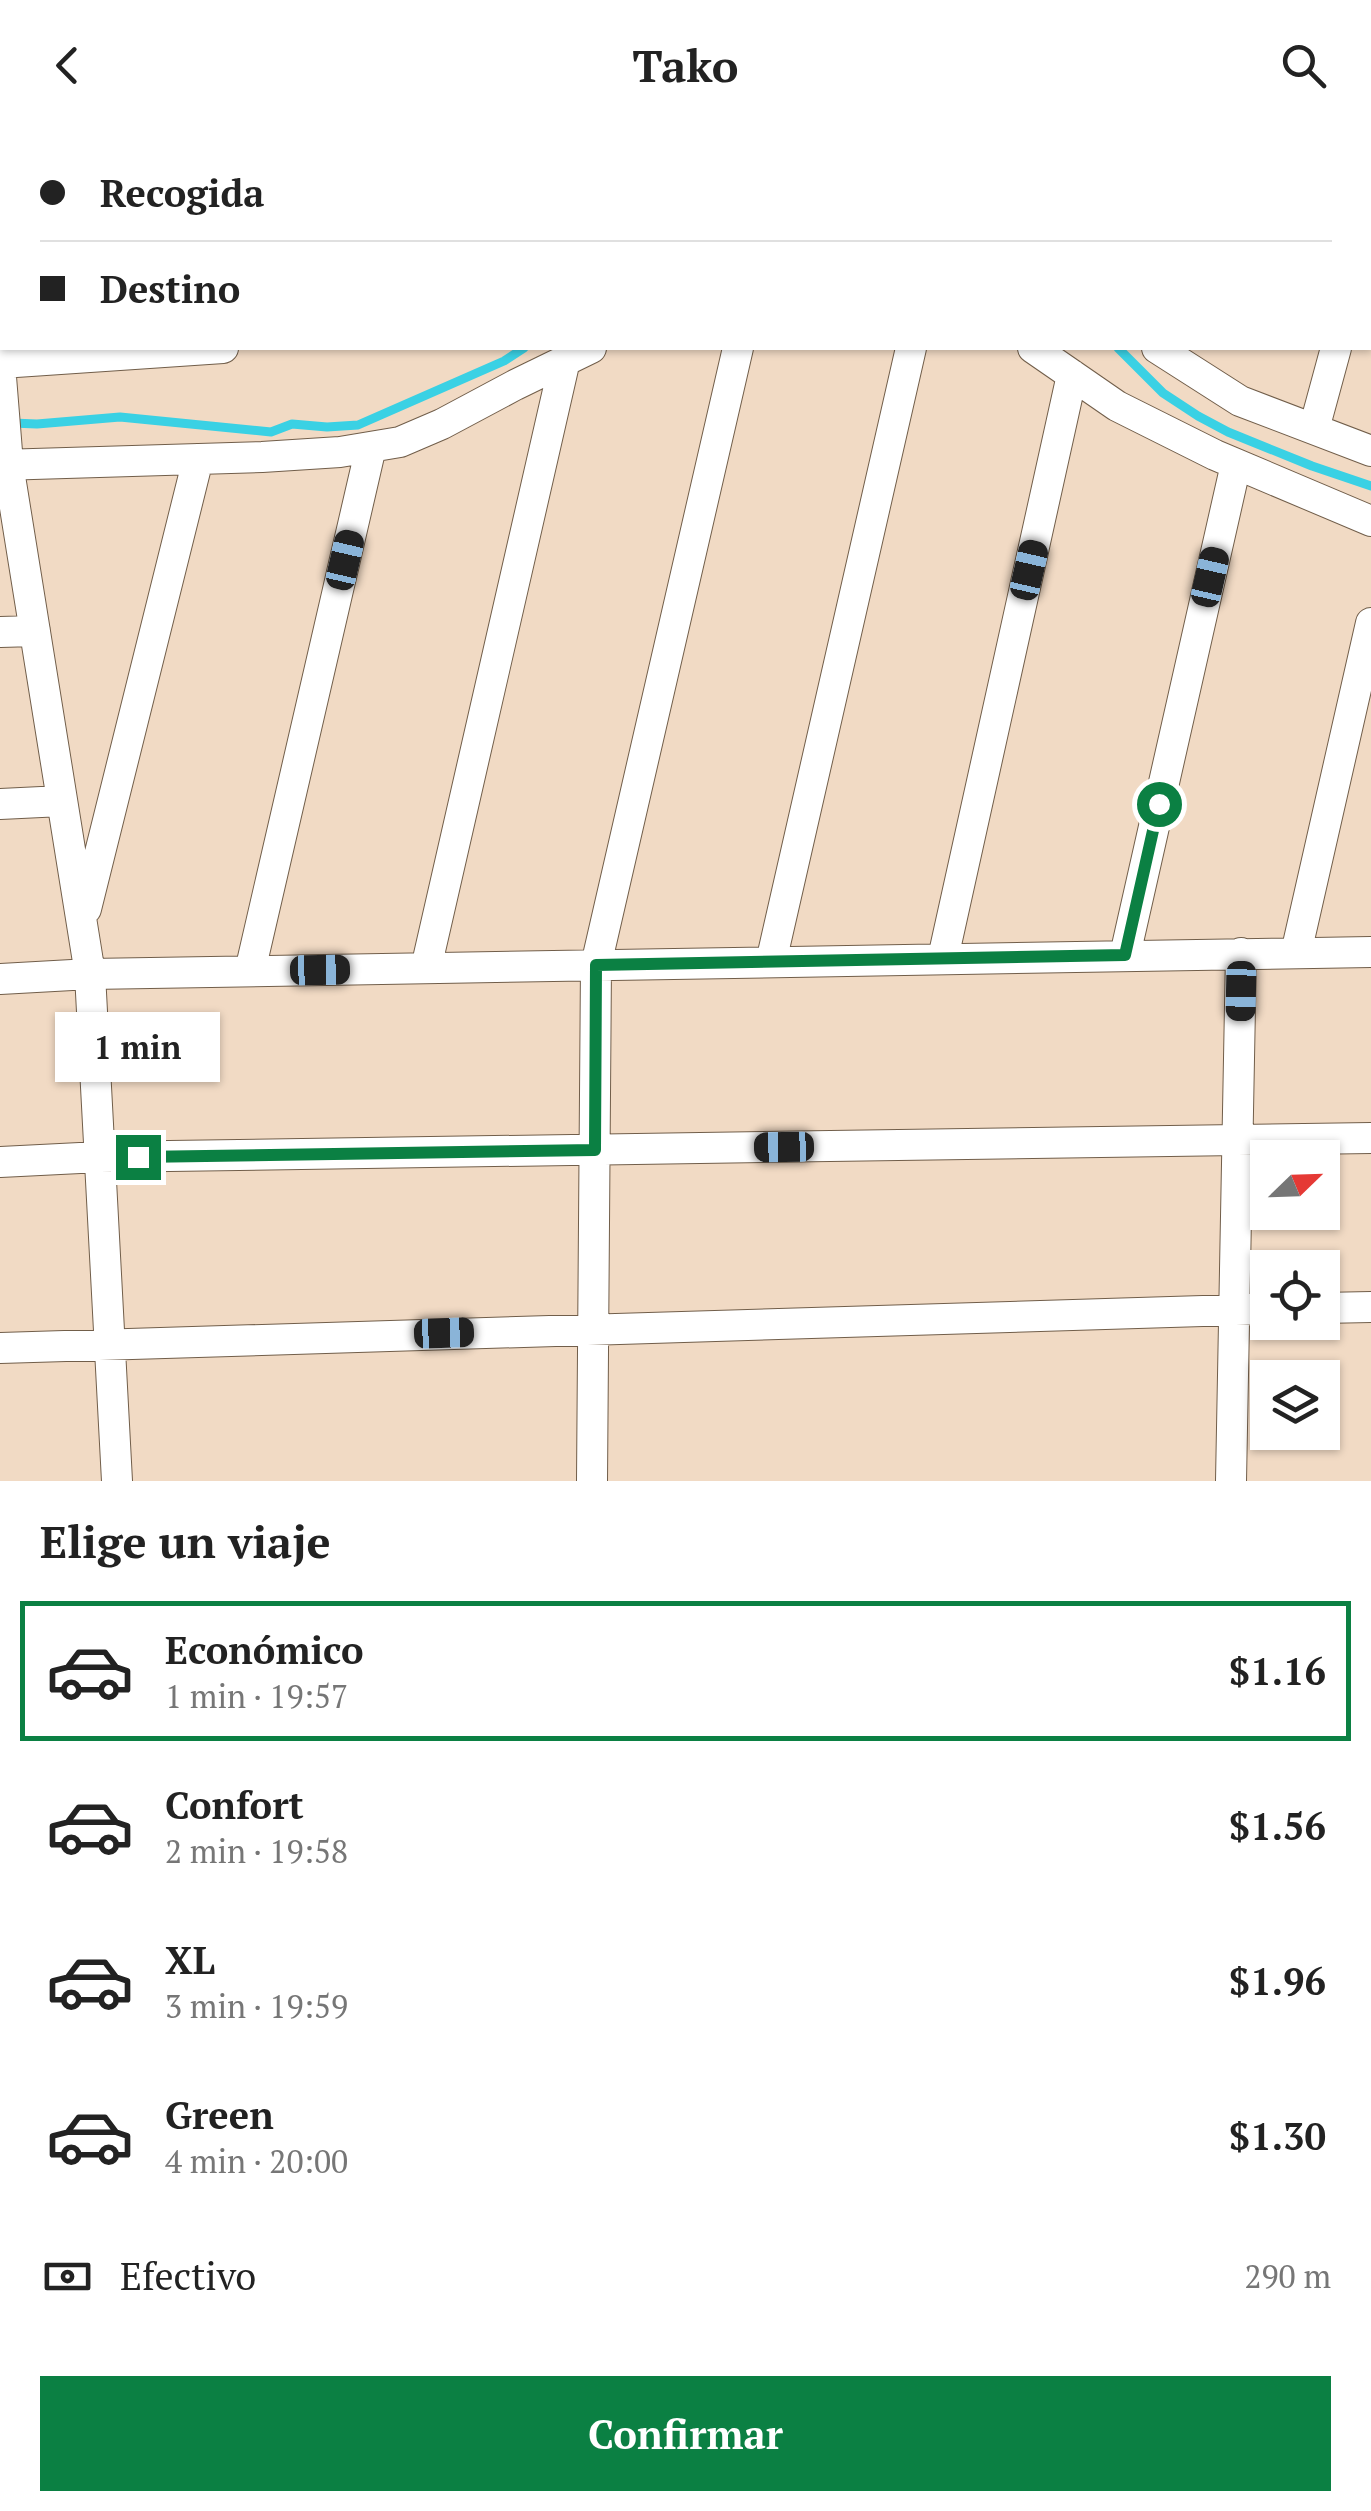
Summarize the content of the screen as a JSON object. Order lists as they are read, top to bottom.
{
  "north": "top right",
  "page": {
    "header": "Tako",
    "banner": ["Recogida", "Destino"],
    "bubble": "1 min",
    "heading": "Elige un viaje",
    "list": [
      {
        "name": "Económico",
        "note": "1 min · 19:57",
        "value": "$1.16"
      },
      {
        "name": "Confort",
        "note": "2 min · 19:58",
        "value": "$1.56"
      },
      {
        "name": "XL",
        "note": "3 min · 19:59",
        "value": "$1.96"
      },
      {
        "name": "Green",
        "note": "4 min · 20:00",
        "value": "$1.30"
      }
    ],
    "pay": ["Efectivo", "290 m"],
    "buttons": "Confirmar"
  }
}
